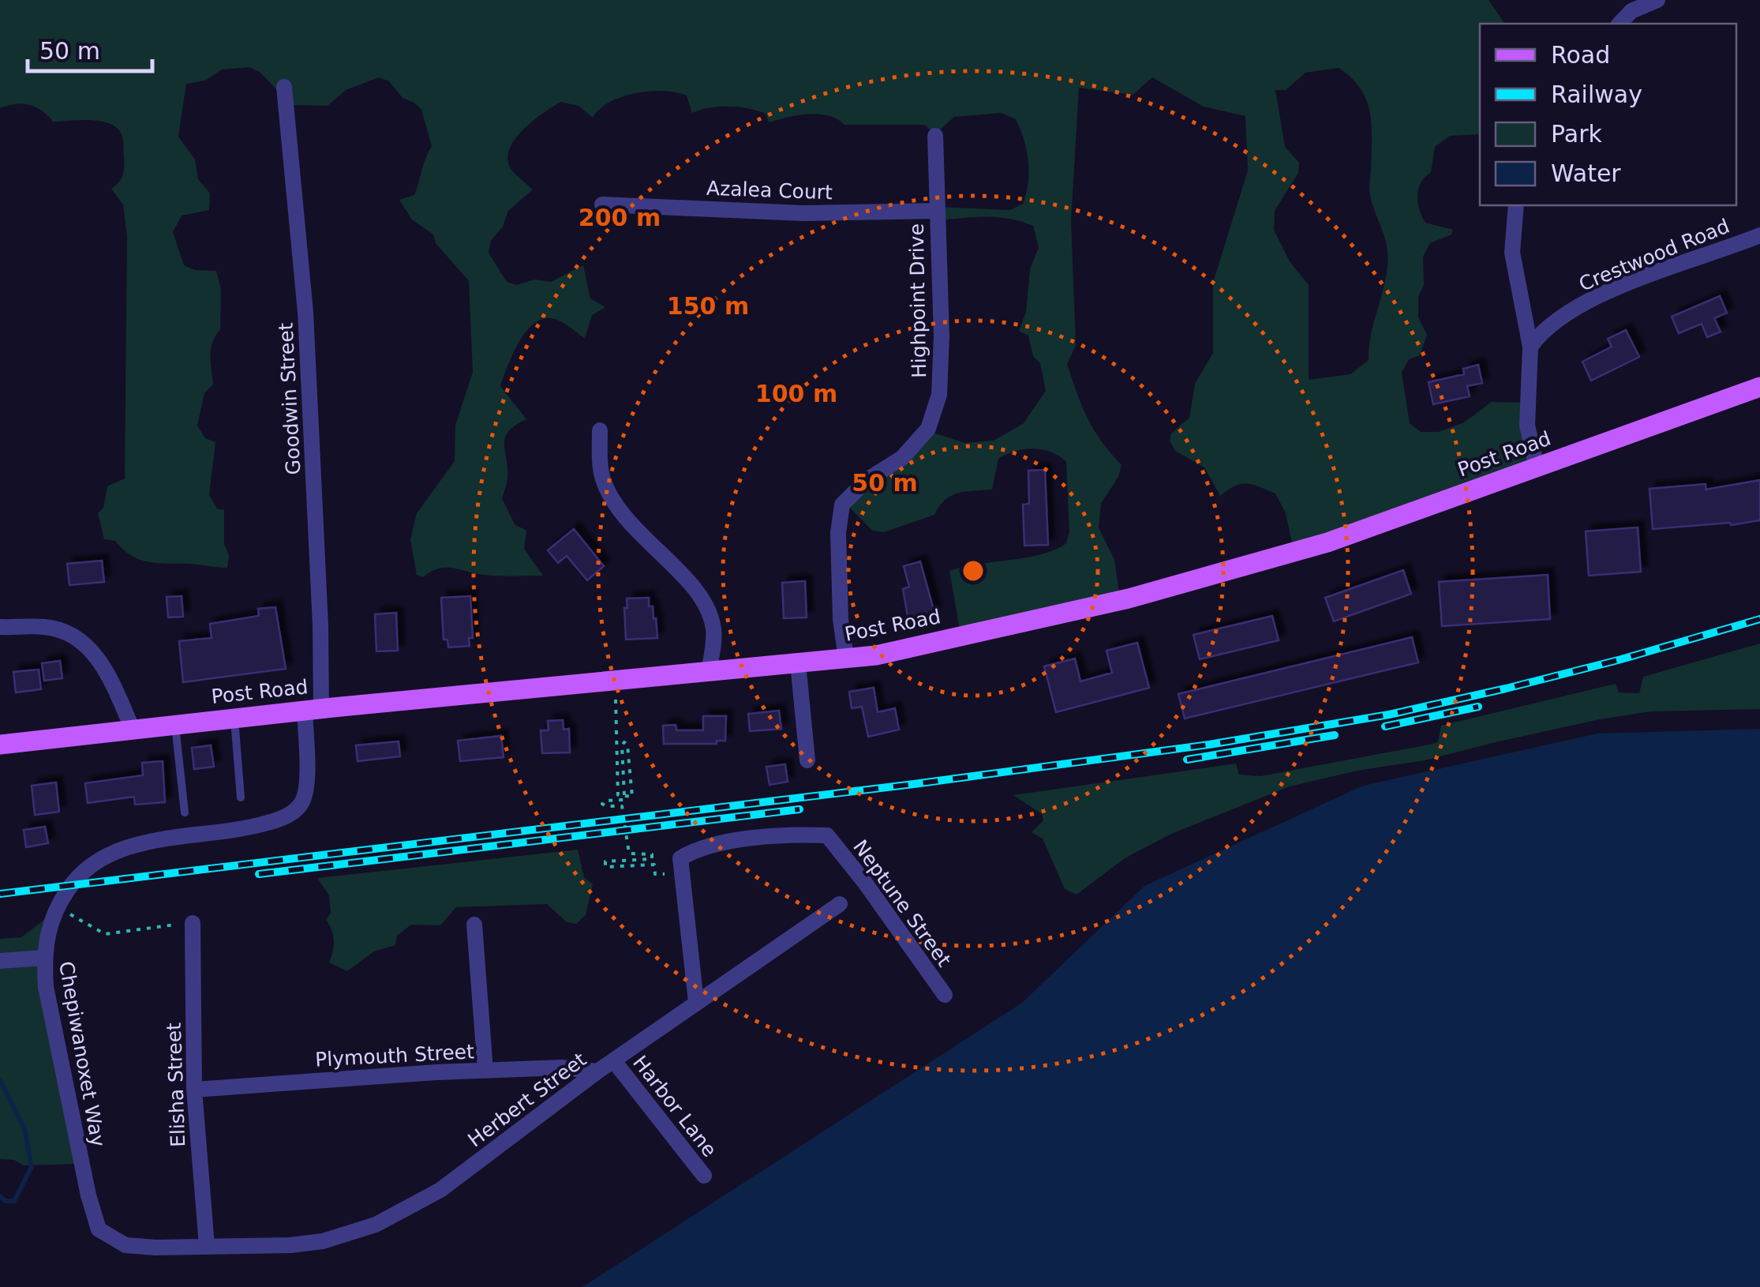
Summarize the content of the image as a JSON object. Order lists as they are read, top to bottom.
{
  "streets": {
    "main road": ["Post Road"],
    "street": [
      "Azalea Court",
      "Crestwood Road",
      "Highpoint Drive",
      "Goodwin Street",
      "Neptune Street",
      "Chepiwanoxet Way",
      "Plymouth Street",
      "Elisha Street",
      "Herbert Street",
      "Harbor Lane"
    ]
  },
  "crossings": [
    ["Azalea Court", "Highpoint Drive"],
    ["Highpoint Drive", "Post Road"],
    ["Goodwin Street", "Post Road"],
    ["Goodwin Street", "Chepiwanoxet Way"],
    ["Post Road", "Chepiwanoxet Way"],
    ["Chepiwanoxet Way", "Elisha Street"],
    ["Chepiwanoxet Way", "Herbert Street"],
    ["Plymouth Street", "Elisha Street"],
    ["Plymouth Street", "Herbert Street"],
    ["Elisha Street", "Herbert Street"],
    ["Herbert Street", "Harbor Lane"]
  ],
  "legend": [
    "Road",
    "Railway",
    "Park",
    "Water"
  ],
  "scale_bar": "50 m",
  "rings": [
    "200 m",
    "150 m",
    "100 m",
    "50 m"
  ]
}
